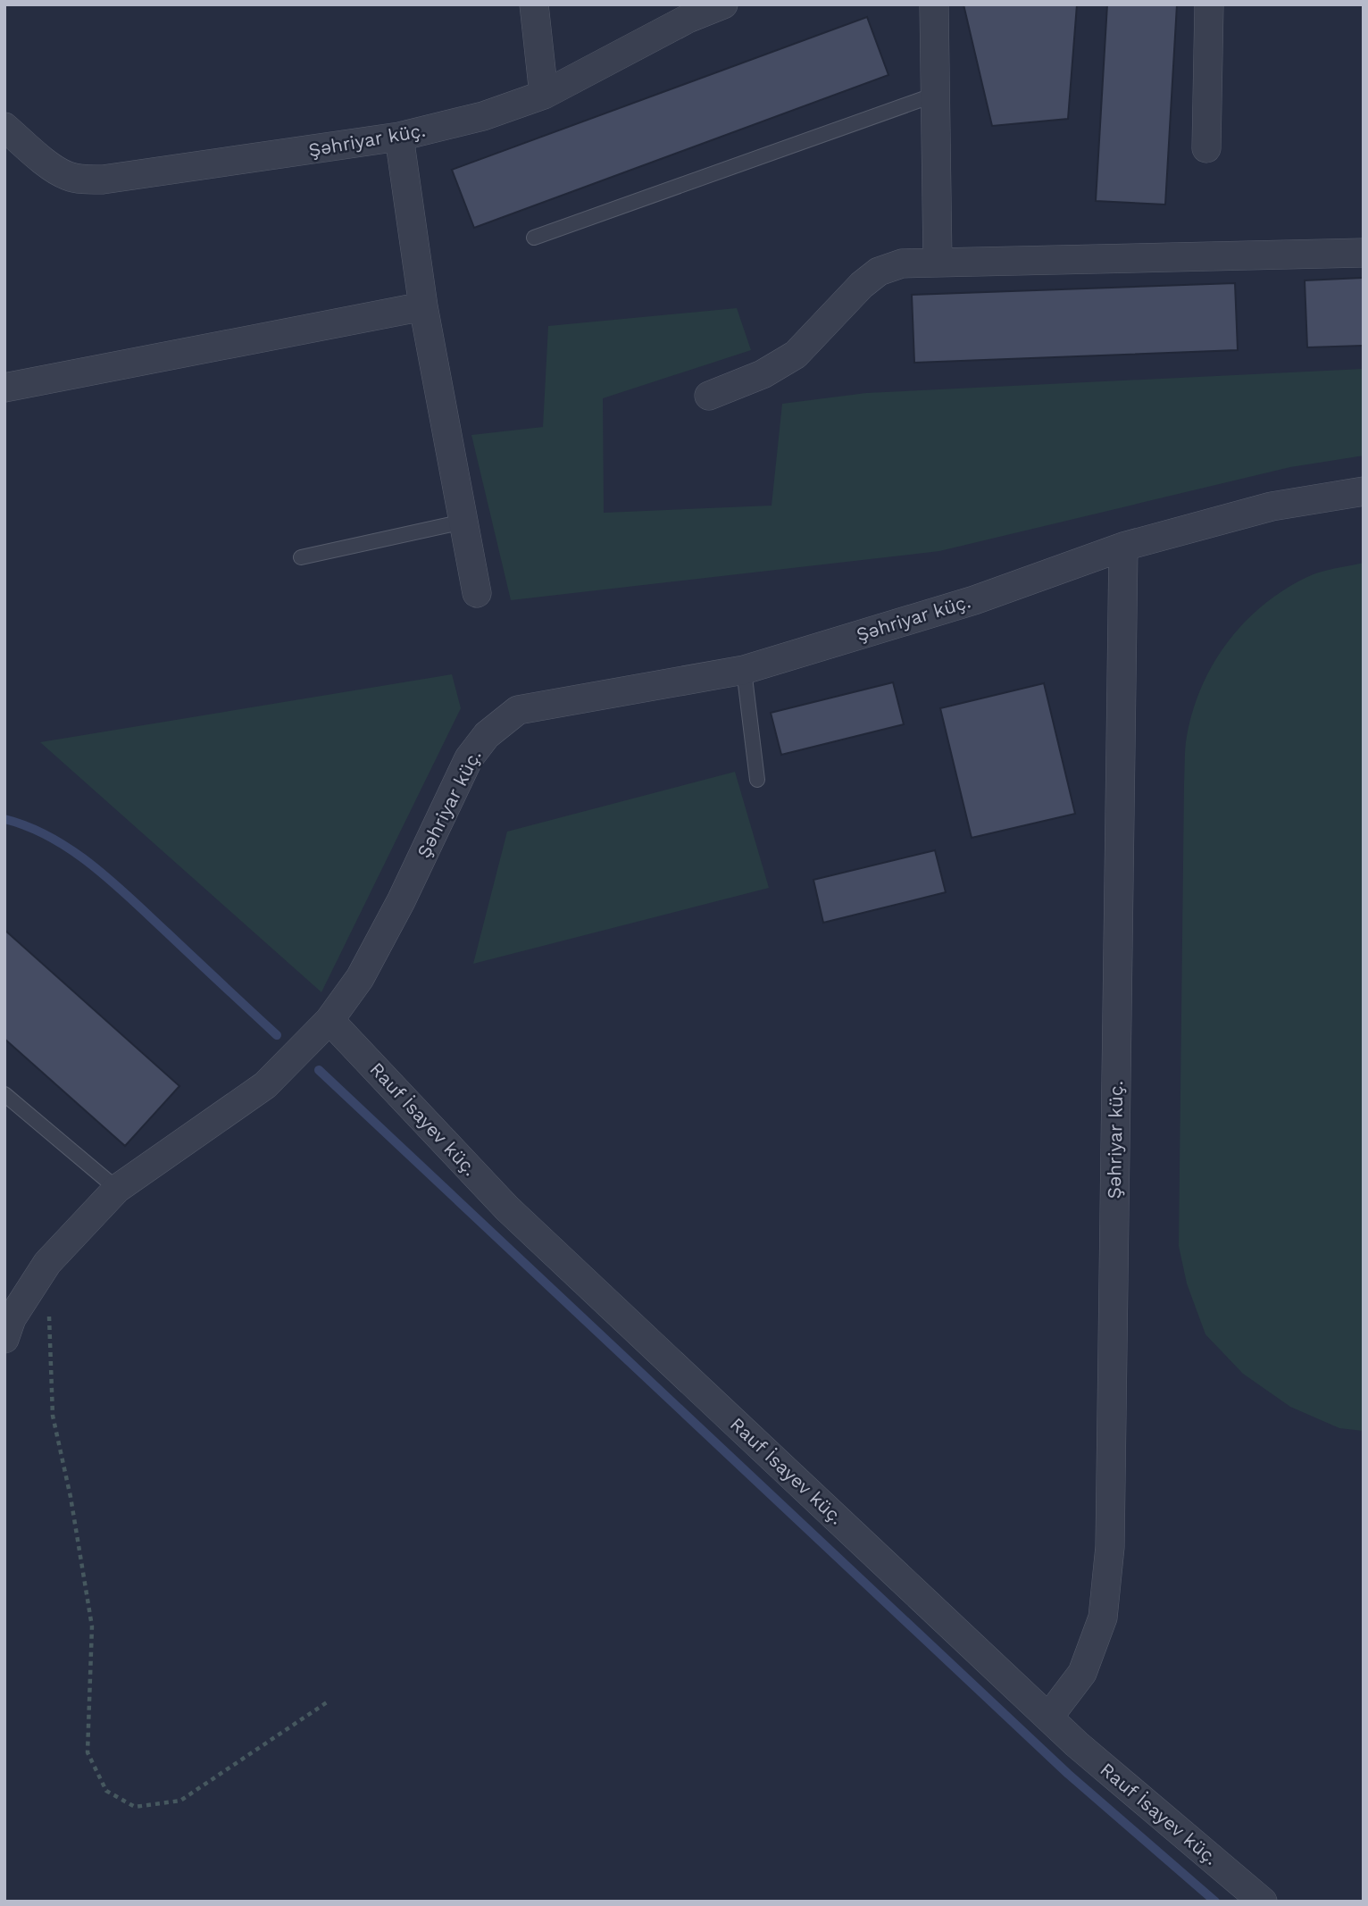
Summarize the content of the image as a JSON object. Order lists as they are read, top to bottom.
{
  "streets": {
    "street": ["Şəhriyar küç.", "Rauf İsayev küç."]
  },
  "crossings": [
    ["Şəhriyar küç.", "Rauf İsayev küç."]
  ]
}
